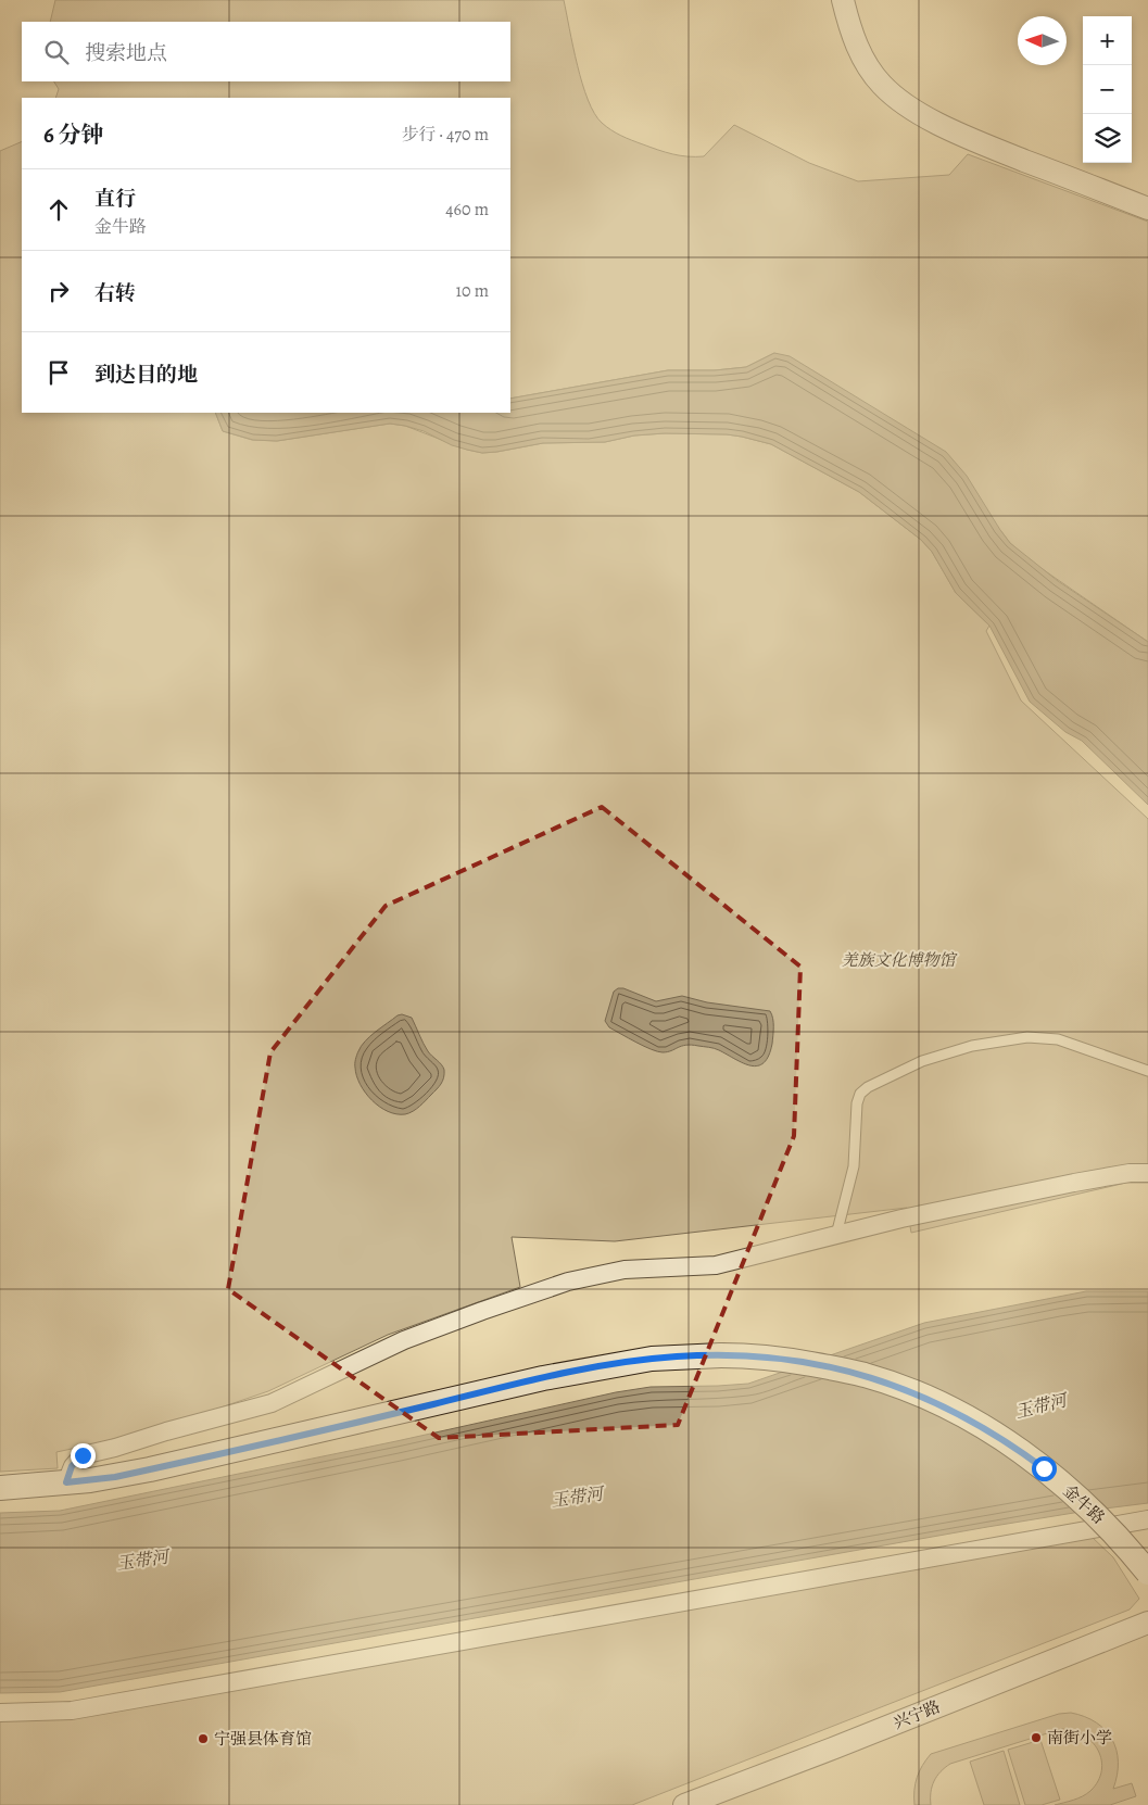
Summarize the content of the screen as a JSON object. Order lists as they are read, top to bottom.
{
  "streets": {
    "main road": ["金牛路"],
    "street": ["兴宁路"]
  },
  "water": ["玉带河"],
  "parks": ["羌族文化博物馆"],
  "places": ["南街小学", "宁强县体育馆"],
  "north": "left",
  "page": {
    "map_buttons": ["+", "−"],
    "search": "搜索地点",
    "heading": ["6 分钟", "步行 · 470 m"],
    "list": [
      ["直行", "金牛路", "460 m"],
      ["右转", "10 m"],
      "到达目的地"
    ]
  }
}
